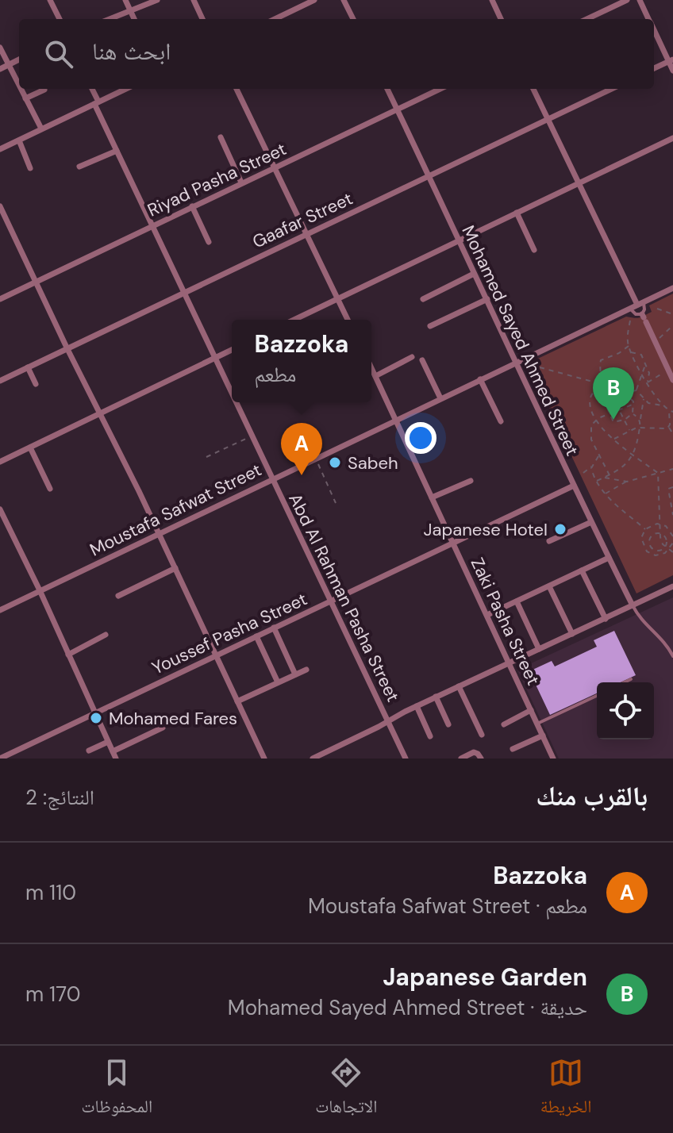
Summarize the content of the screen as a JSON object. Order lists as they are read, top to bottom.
{
  "streets": {
    "street": [
      "Riyad Pasha Street",
      "Gaafar Street",
      "Mohamed Sayed Ahmed Street",
      "Moustafa Safwat Street",
      "Abd Al Rahman Pasha Street",
      "Zaki Pasha Street",
      "Youssef Pasha Street"
    ]
  },
  "crossings": [
    ["Riyad Pasha Street", "Mohamed Sayed Ahmed Street"],
    ["Riyad Pasha Street", "Abd Al Rahman Pasha Street"],
    ["Gaafar Street", "Mohamed Sayed Ahmed Street"],
    ["Gaafar Street", "Abd Al Rahman Pasha Street"],
    ["Mohamed Sayed Ahmed Street", "Moustafa Safwat Street"],
    ["Mohamed Sayed Ahmed Street", "Youssef Pasha Street"],
    ["Moustafa Safwat Street", "Abd Al Rahman Pasha Street"],
    ["Moustafa Safwat Street", "Zaki Pasha Street"],
    ["Abd Al Rahman Pasha Street", "Youssef Pasha Street"],
    ["Zaki Pasha Street", "Youssef Pasha Street"]
  ],
  "places": ["Sabeh", "Japanese Hotel", "Mohamed Fares"],
  "page": {
    "search": "ابحث هنا",
    "popup": ["Bazzoka", "مطعم"],
    "pins": ["B", "A"],
    "heading": ["بالقرب منك", "النتائج: 2"],
    "list": [
      {
        "mark": "A",
        "name": "Bazzoka",
        "note": "مطعم · Moustafa Safwat Street",
        "value": "110 m"
      },
      {
        "mark": "B",
        "name": "Japanese Garden",
        "note": "حديقة · Mohamed Sayed Ahmed Street",
        "value": "170 m"
      }
    ],
    "nav": ["الخريطة", "الاتجاهات", "المحفوظات"]
  }
}
